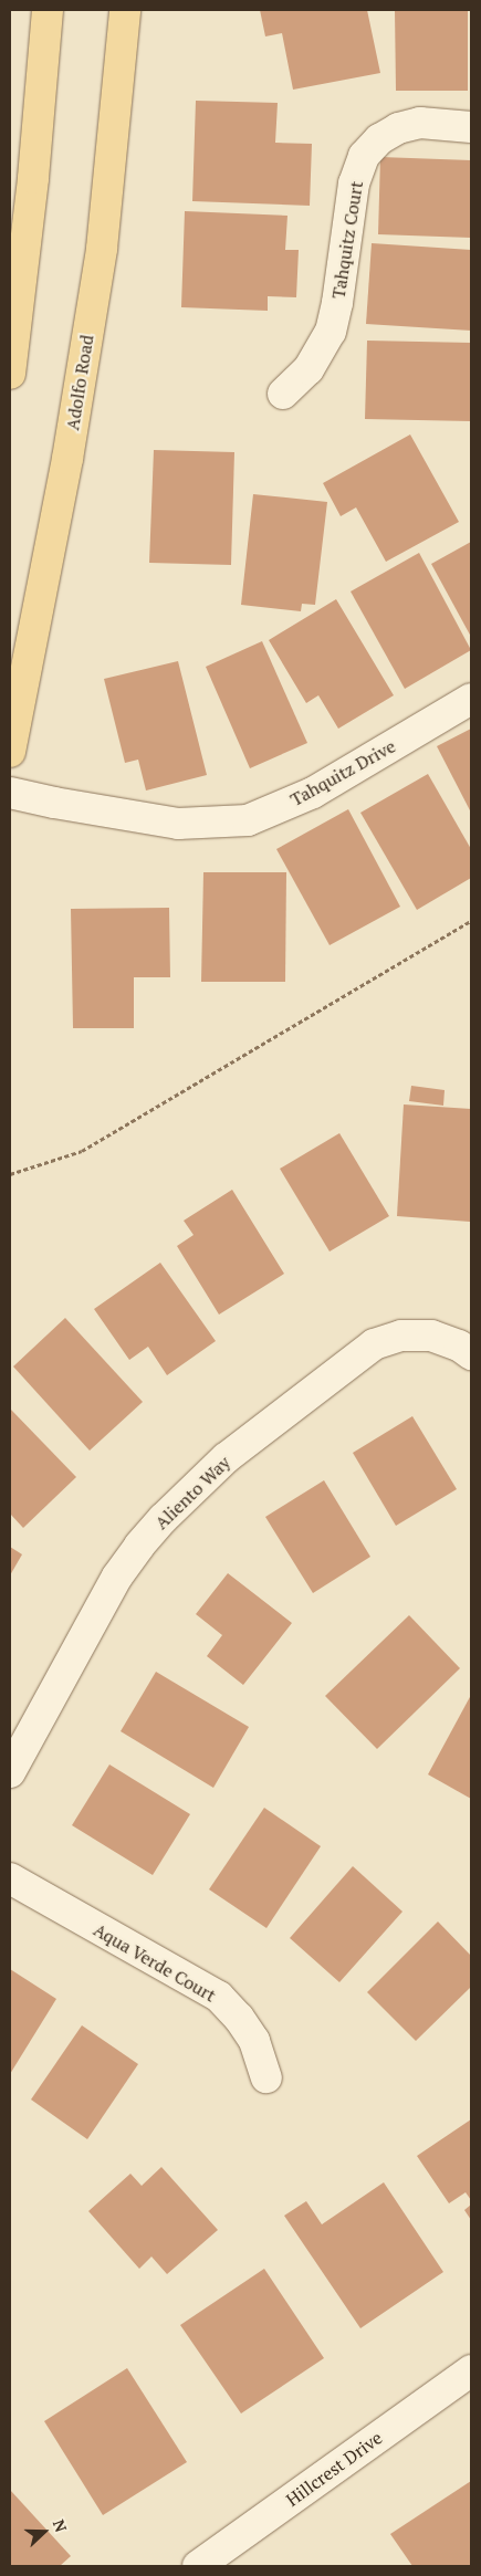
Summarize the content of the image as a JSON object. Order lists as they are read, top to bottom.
{
  "streets": {
    "main road": ["Adolfo Road"],
    "street": [
      "Tahquitz Court",
      "Tahquitz Drive",
      "Aliento Way",
      "Aqua Verde Court",
      "Hillcrest Drive"
    ]
  },
  "north": "right"
}
